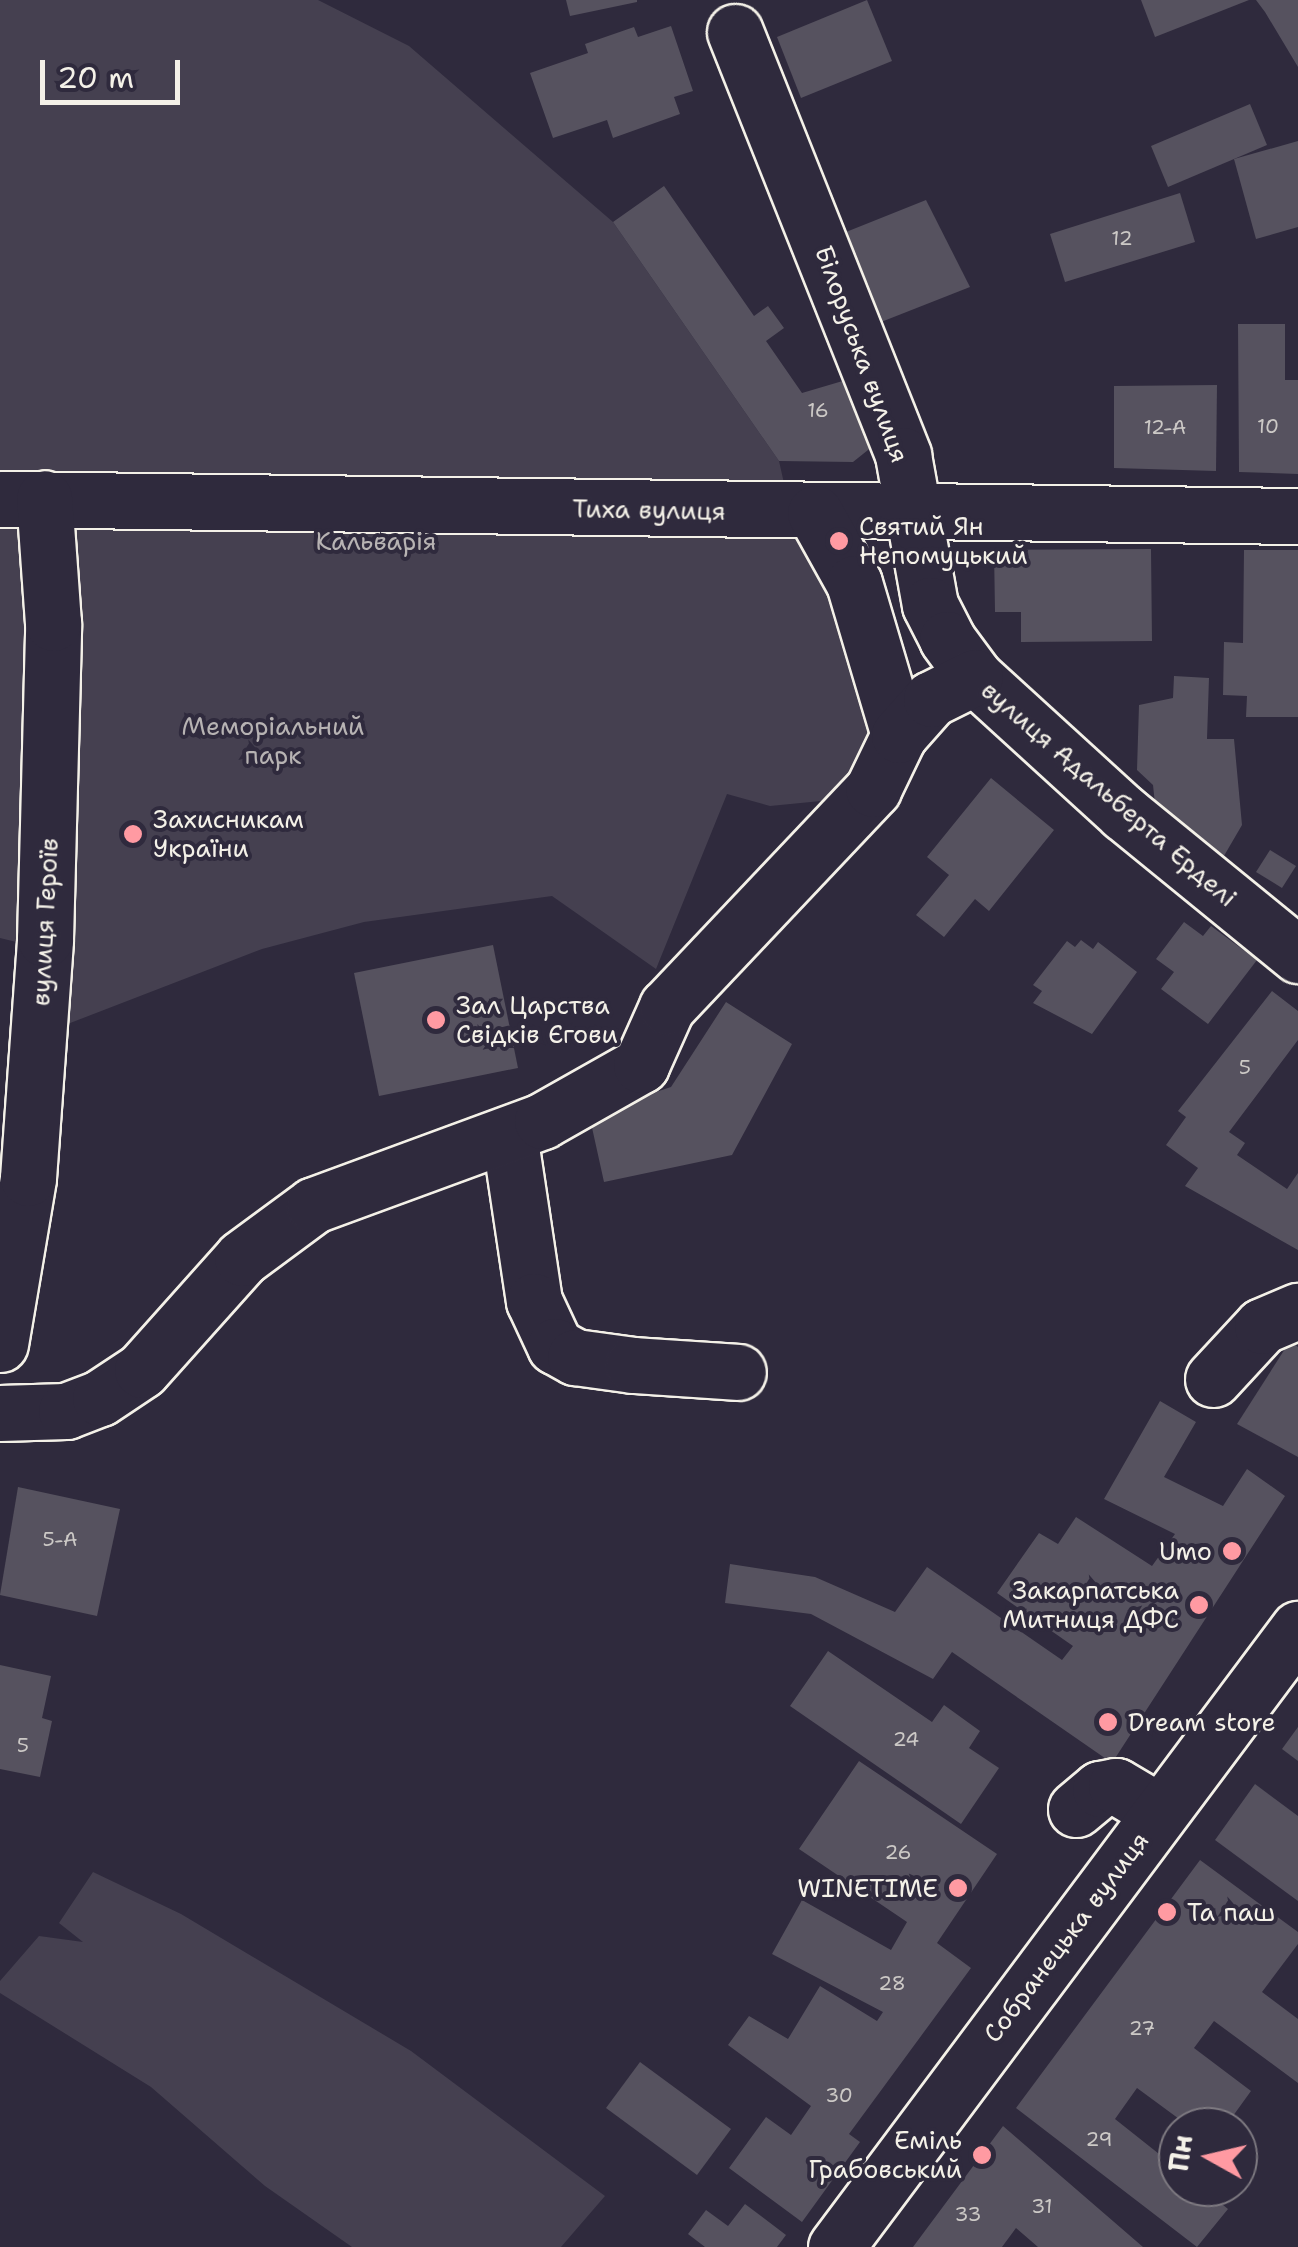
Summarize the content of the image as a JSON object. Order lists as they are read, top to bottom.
{
  "streets": {
    "street": [
      "Білоруська вулиця",
      "Тиха вулиця",
      "вулиця Адальберта Ерделі",
      "вулиця Героїв",
      "Собранецька вулиця"
    ]
  },
  "crossings": [
    ["Білоруська вулиця", "Тиха вулиця"],
    ["Білоруська вулиця", "вулиця Адальберта Ерделі"],
    ["Тиха вулиця", "вулиця Героїв"]
  ],
  "parks": ["Кальварія", "Меморіальний парк"],
  "places": [
    "Святий Ян Непомуцький",
    "Захисникам України",
    "Зал Царства Свідків Єгови",
    "Umo",
    "Закарпатська Митниця ДФС",
    "Dream store",
    "WINETIME",
    "Та паш",
    "Еміль Грабовський"
  ],
  "house_numbers": [
    "12",
    "16",
    "10",
    "12-А",
    "5",
    "5-А",
    "24",
    "5",
    "26",
    "28",
    "27",
    "30",
    "29",
    "31",
    "33"
  ],
  "scale_bar": "20 m",
  "north": "left"
}
